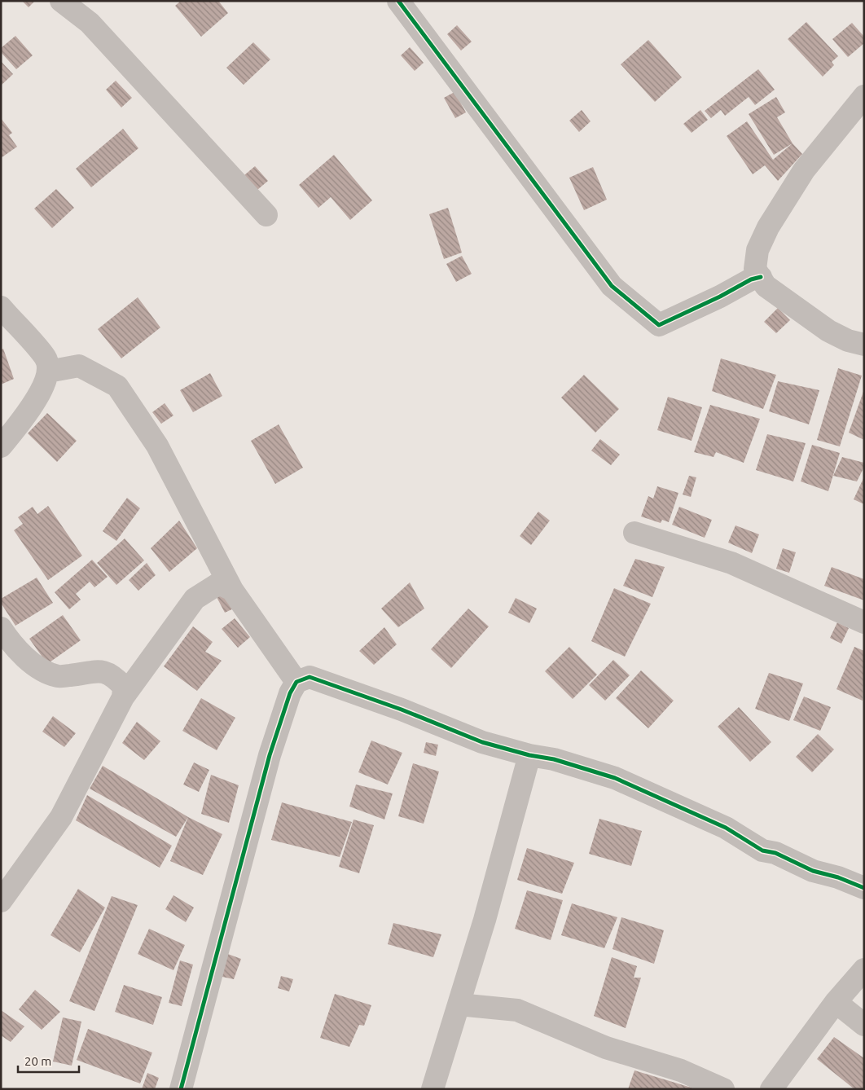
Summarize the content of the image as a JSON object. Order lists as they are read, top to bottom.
{
  "scale_bar": "20 m"
}
